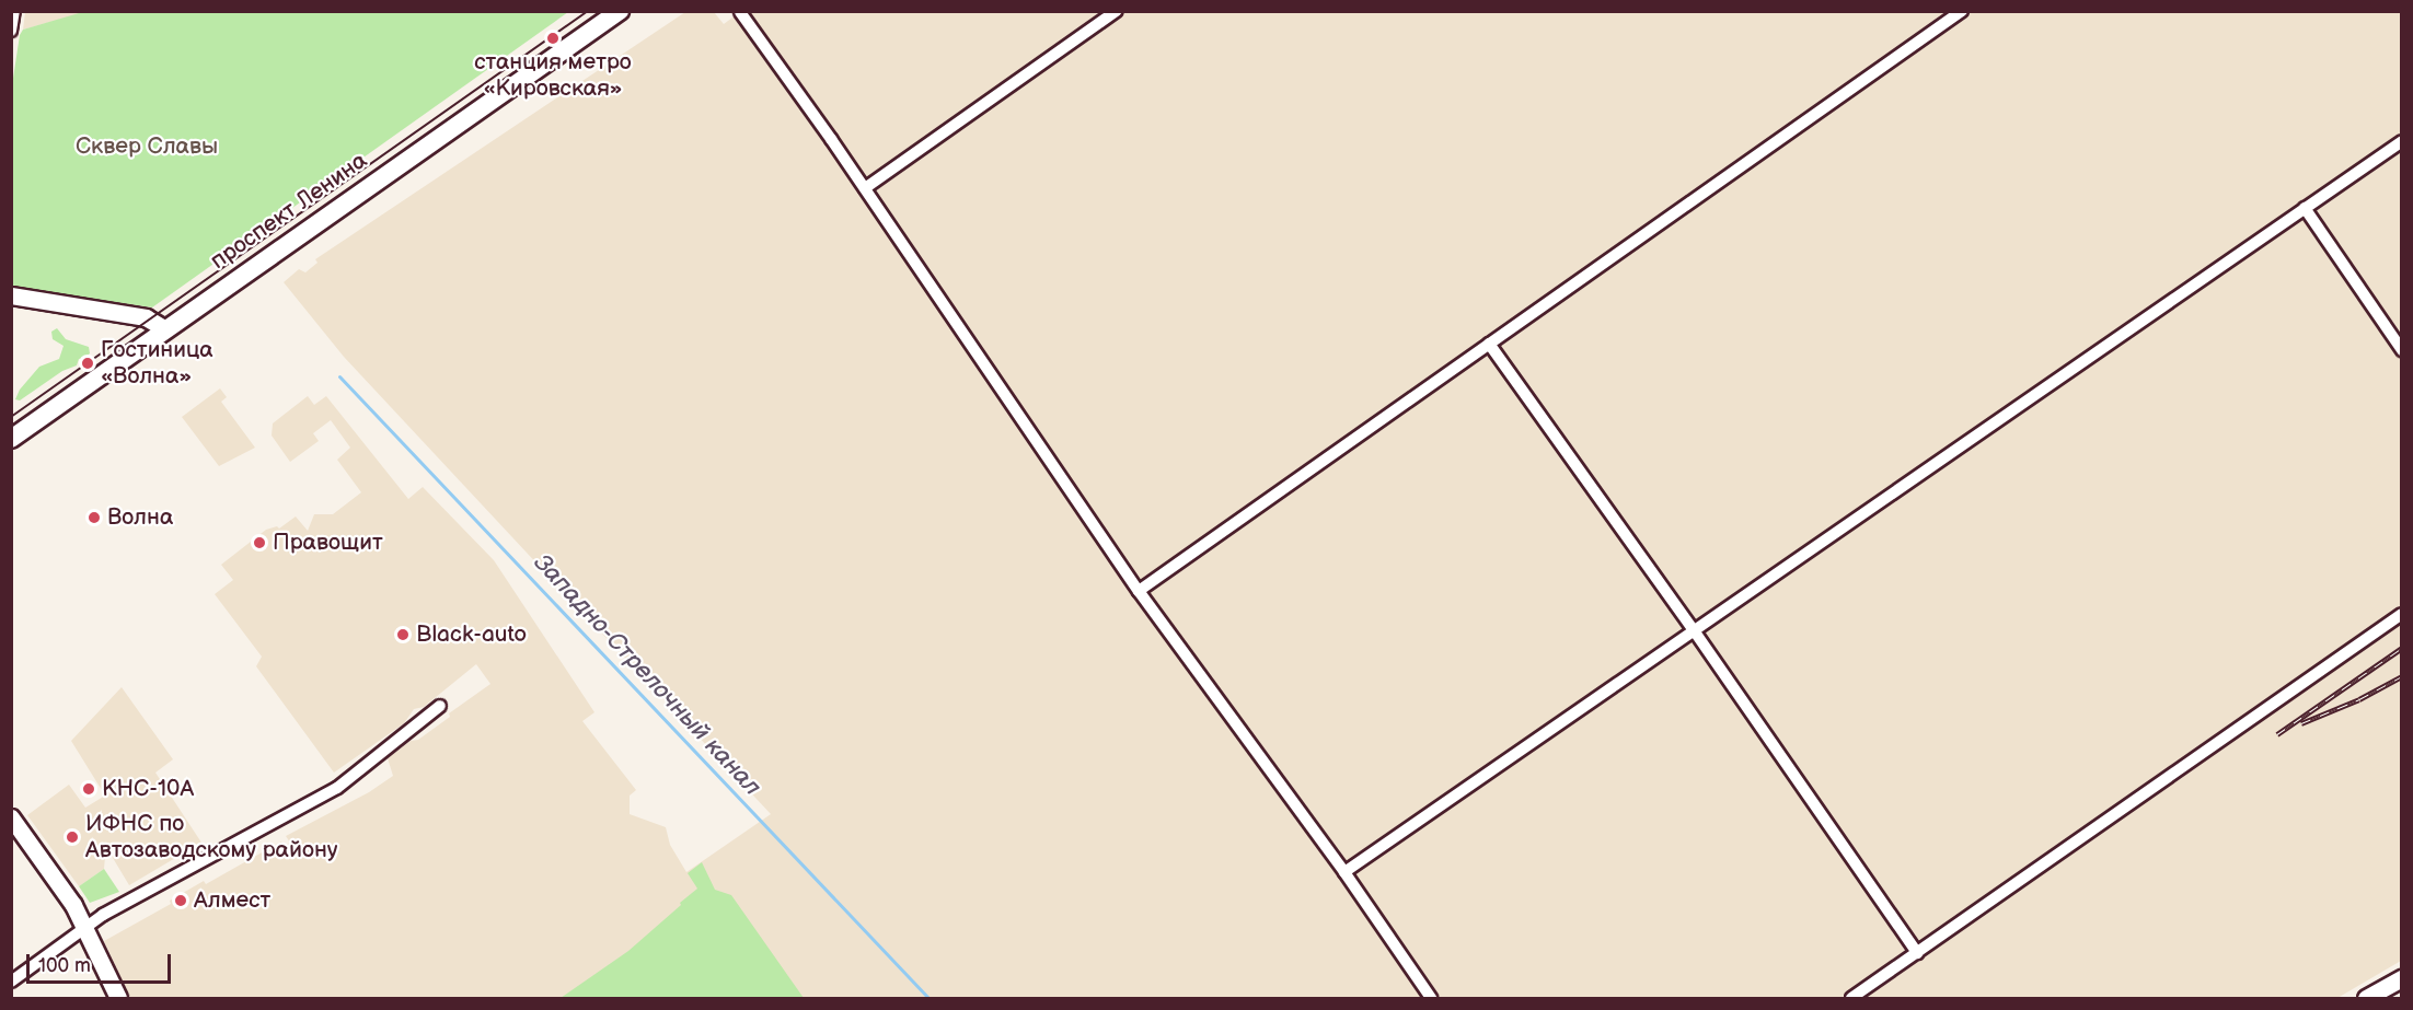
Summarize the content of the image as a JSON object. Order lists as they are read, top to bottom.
{
  "streets": {
    "main road": ["проспект Ленина"]
  },
  "water": ["Западно-Стрелочный канал"],
  "parks": ["Сквер Славы"],
  "places": [
    "станция метро «Кировская»",
    "Гостиница «Волна»",
    "Волна",
    "Правощит",
    "Black-auto",
    "КНС-10А",
    "ИФНС по Автозаводскому району",
    "Алмест"
  ],
  "scale_bar": "100 m"
}
